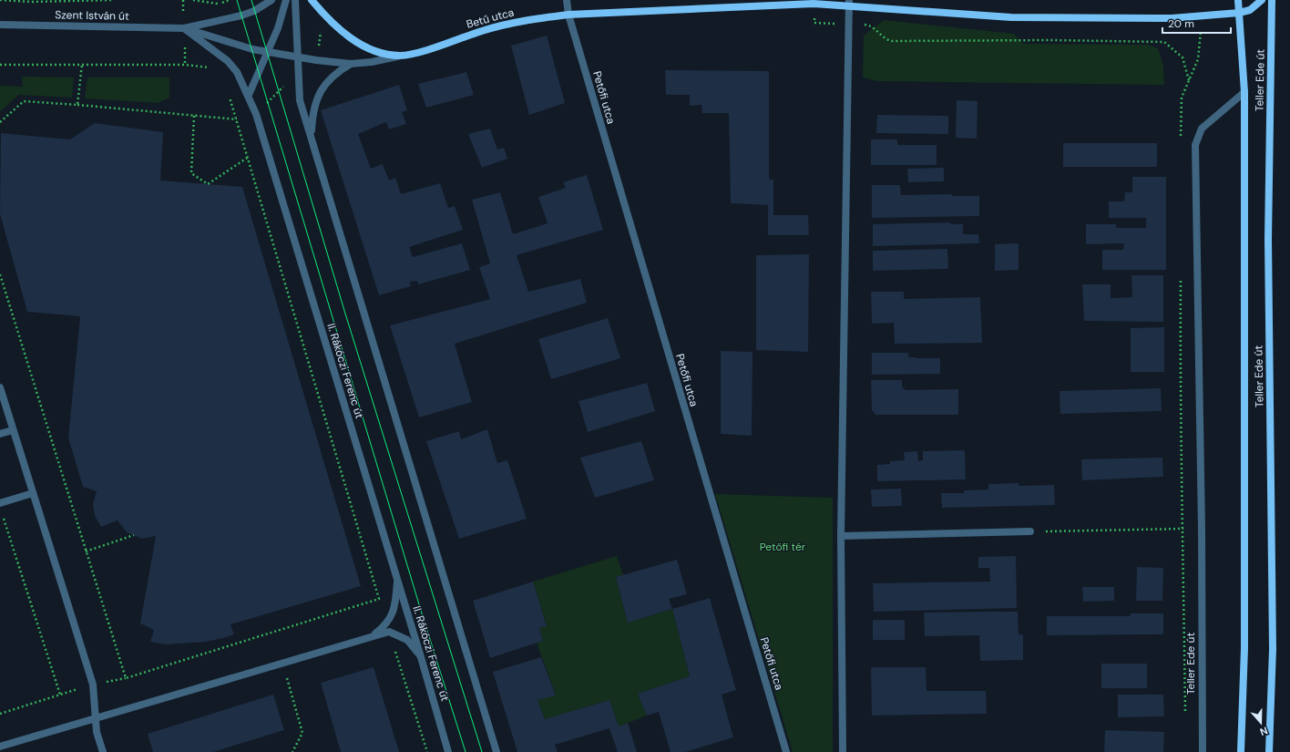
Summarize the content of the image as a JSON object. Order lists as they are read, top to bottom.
{
  "streets": {
    "main road": ["Betű utca", "Teller Ede út"],
    "street": ["Szent István út", "Petőfi utca", "II. Rákóczi Ferenc út"]
  },
  "crossings": [
    ["Szent István út", "Betű utca"],
    ["Betű utca", "Teller Ede út"],
    ["Betű utca", "Petőfi utca"]
  ],
  "parks": ["Petőfi tér"],
  "scale_bar": "20 m",
  "north": "bottom"
}
